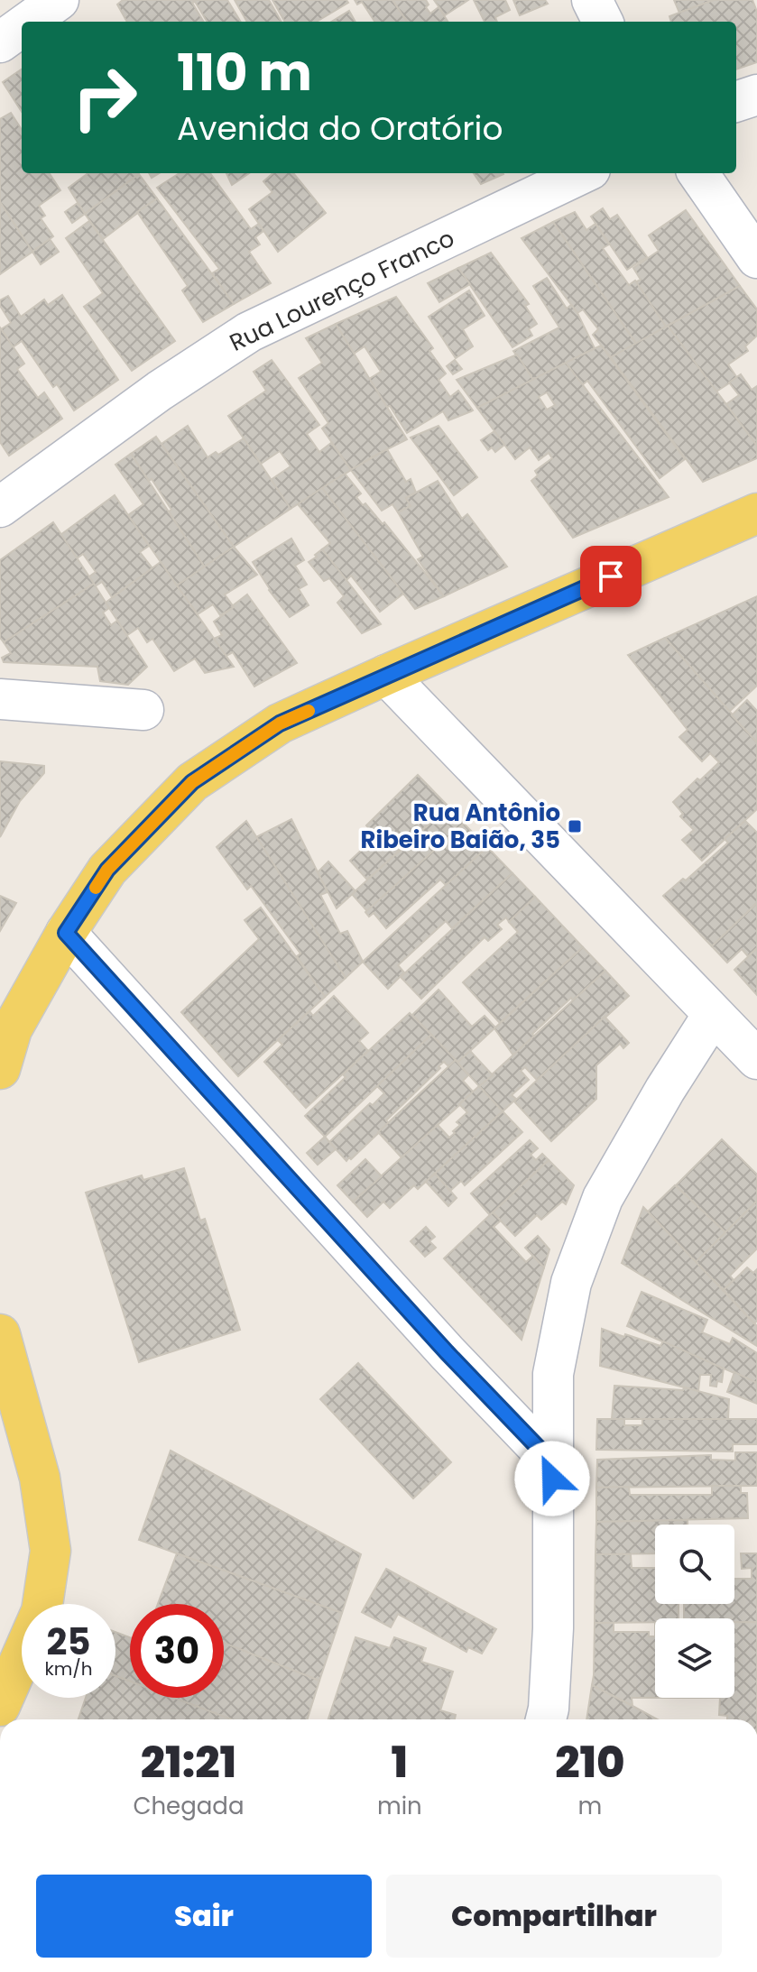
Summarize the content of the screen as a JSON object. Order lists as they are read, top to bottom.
{
  "streets": {
    "street": ["Rua Lourenço Franco"]
  },
  "places": {
    "transit": ["Rua Antônio Ribeiro Baião, 35"]
  },
  "page": {
    "turn": ["110 m", "Avenida do Oratório"],
    "speed": "25 km/h",
    "limit": "30",
    "eta": [
      "21:21",
      "Chegada",
      "1",
      "min",
      "210",
      "m"
    ],
    "buttons": ["Sair", "Compartilhar"]
  }
}
